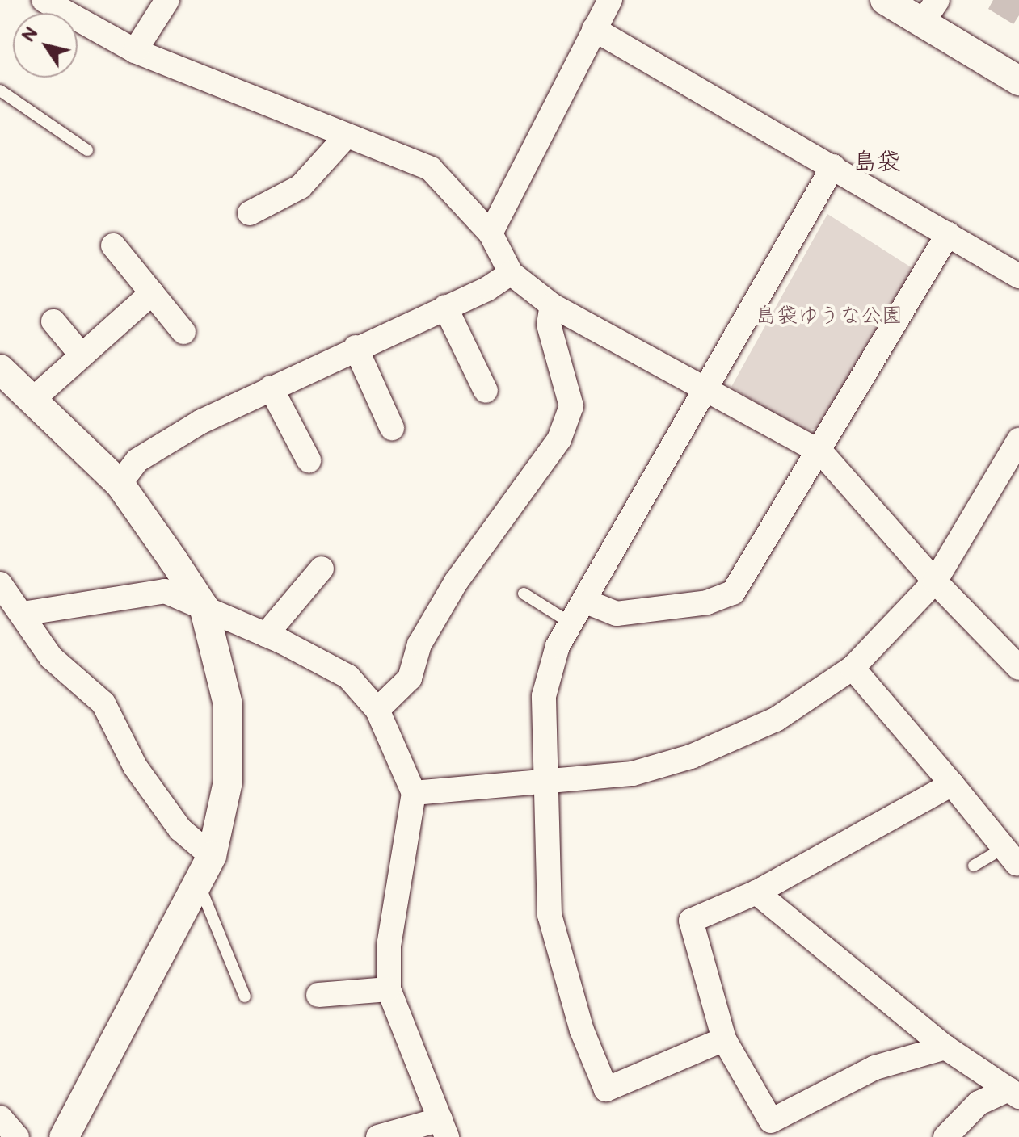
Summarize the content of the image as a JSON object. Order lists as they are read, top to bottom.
{
  "districts": ["島袋"],
  "parks": ["島袋ゆうな公園"],
  "north": "top left"
}
